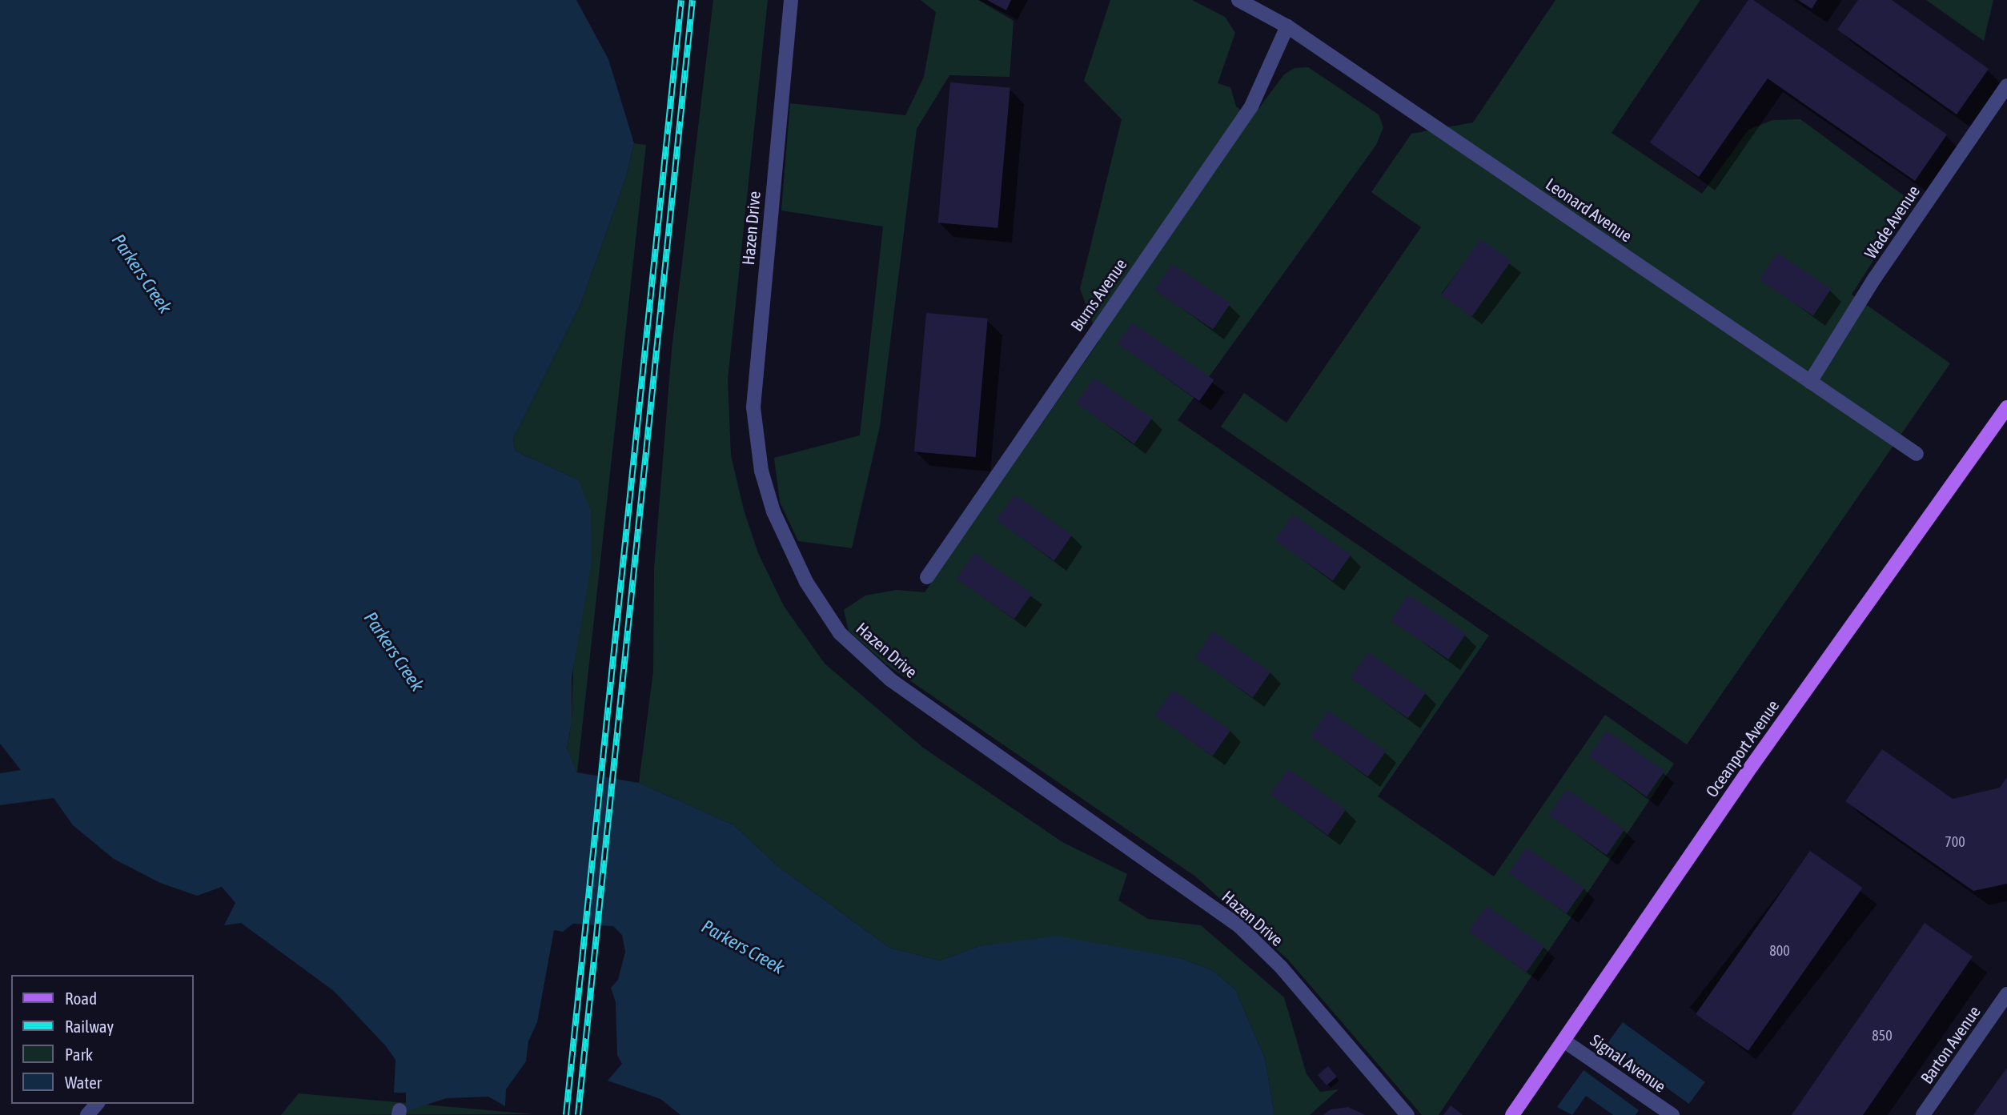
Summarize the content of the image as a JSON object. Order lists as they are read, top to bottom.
{
  "streets": {
    "main road": ["Oceanport Avenue"],
    "street": [
      "Leonard Avenue",
      "Wade Avenue",
      "Hazen Drive",
      "Burns Avenue",
      "Barton Avenue",
      "Signal Avenue"
    ]
  },
  "crossings": [
    ["Leonard Avenue", "Wade Avenue"],
    ["Leonard Avenue", "Burns Avenue"],
    ["Oceanport Avenue", "Signal Avenue"]
  ],
  "water": ["Parkers Creek"],
  "house_numbers": ["700", "800", "850"],
  "legend": [
    "Road",
    "Railway",
    "Park",
    "Water"
  ]
}
